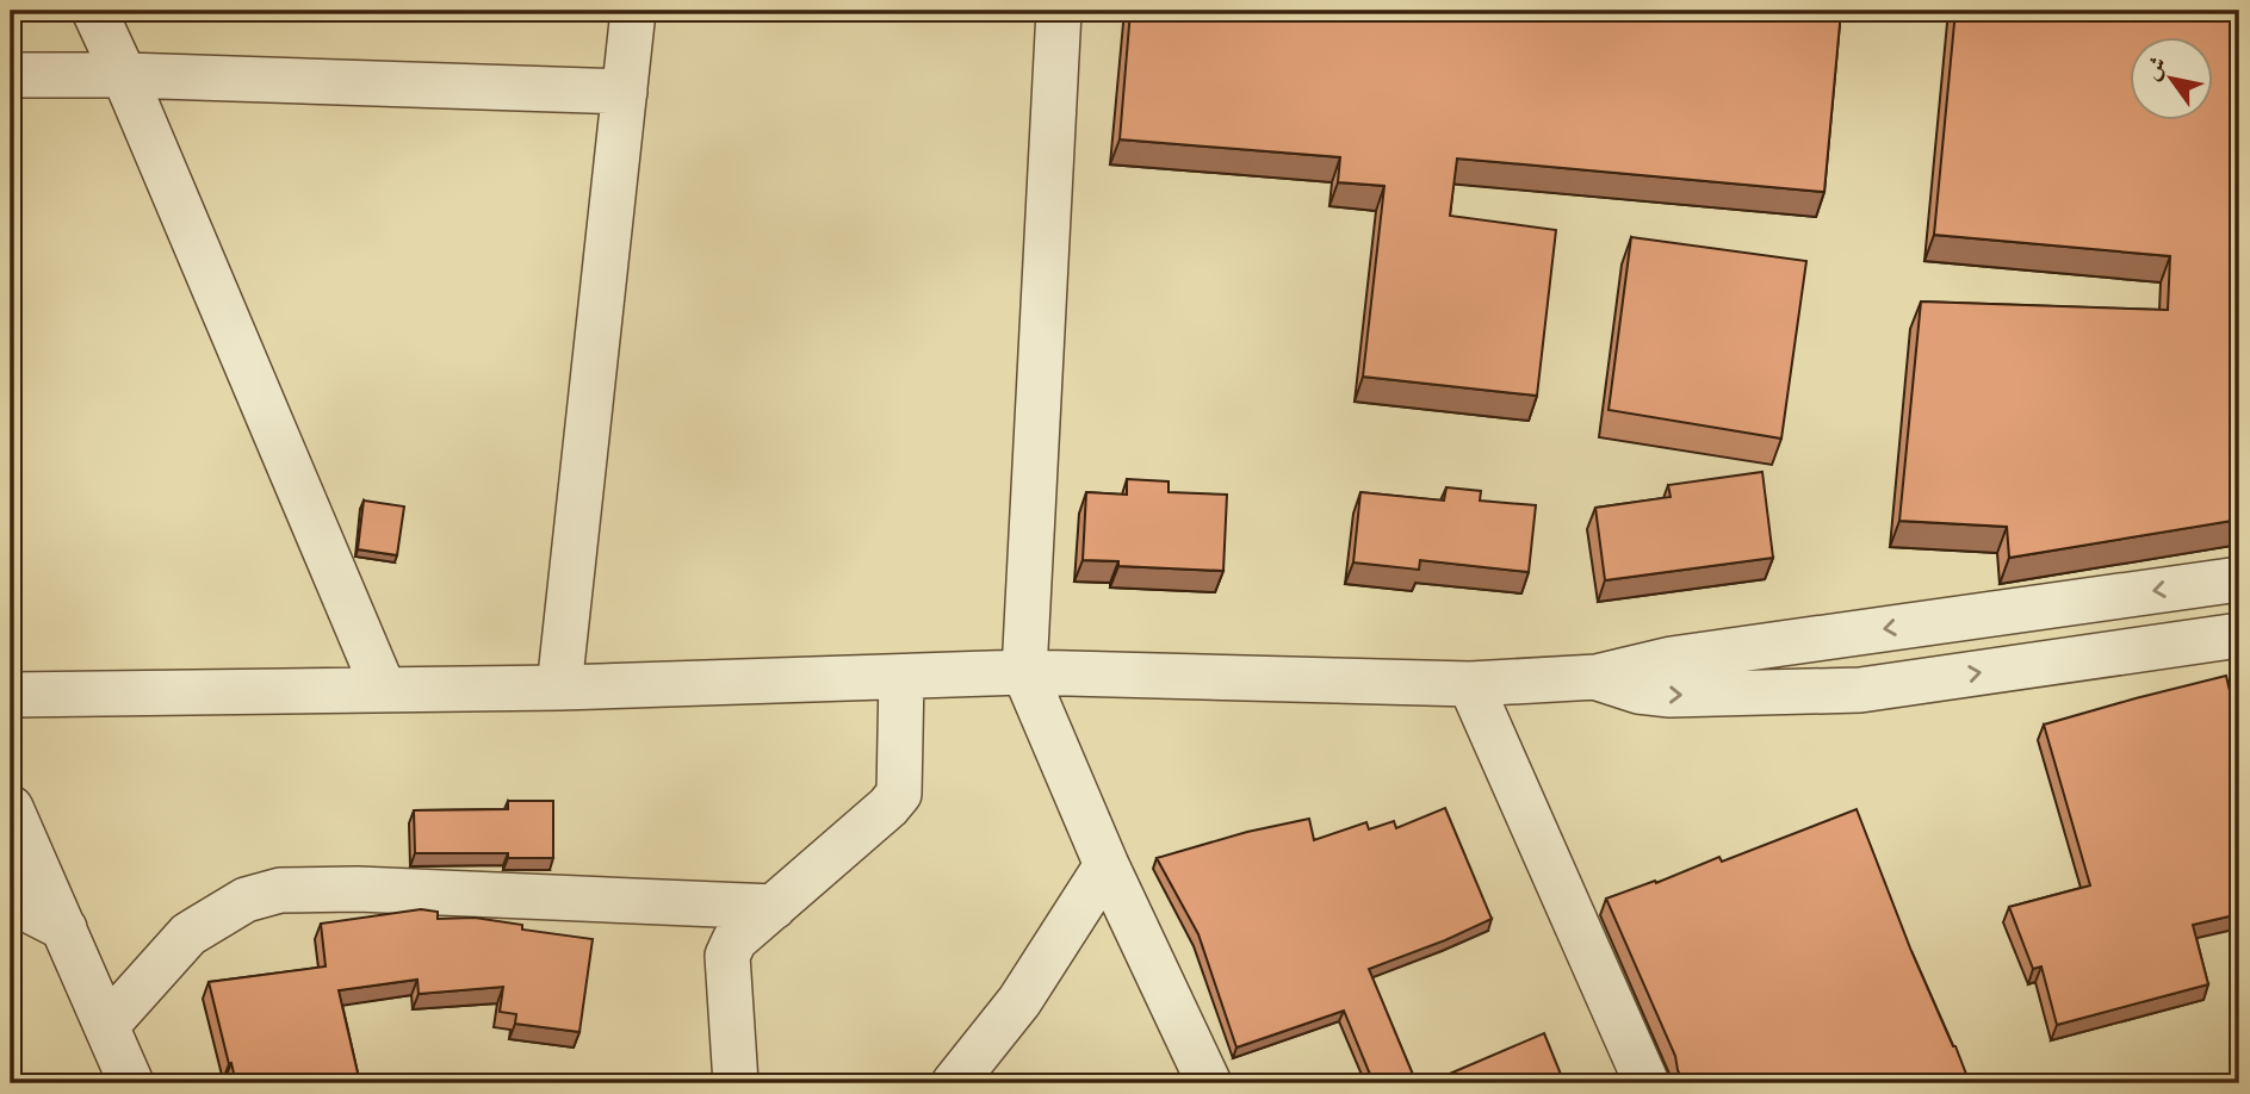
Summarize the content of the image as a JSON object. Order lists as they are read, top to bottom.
{
  "north": "top left"
}
